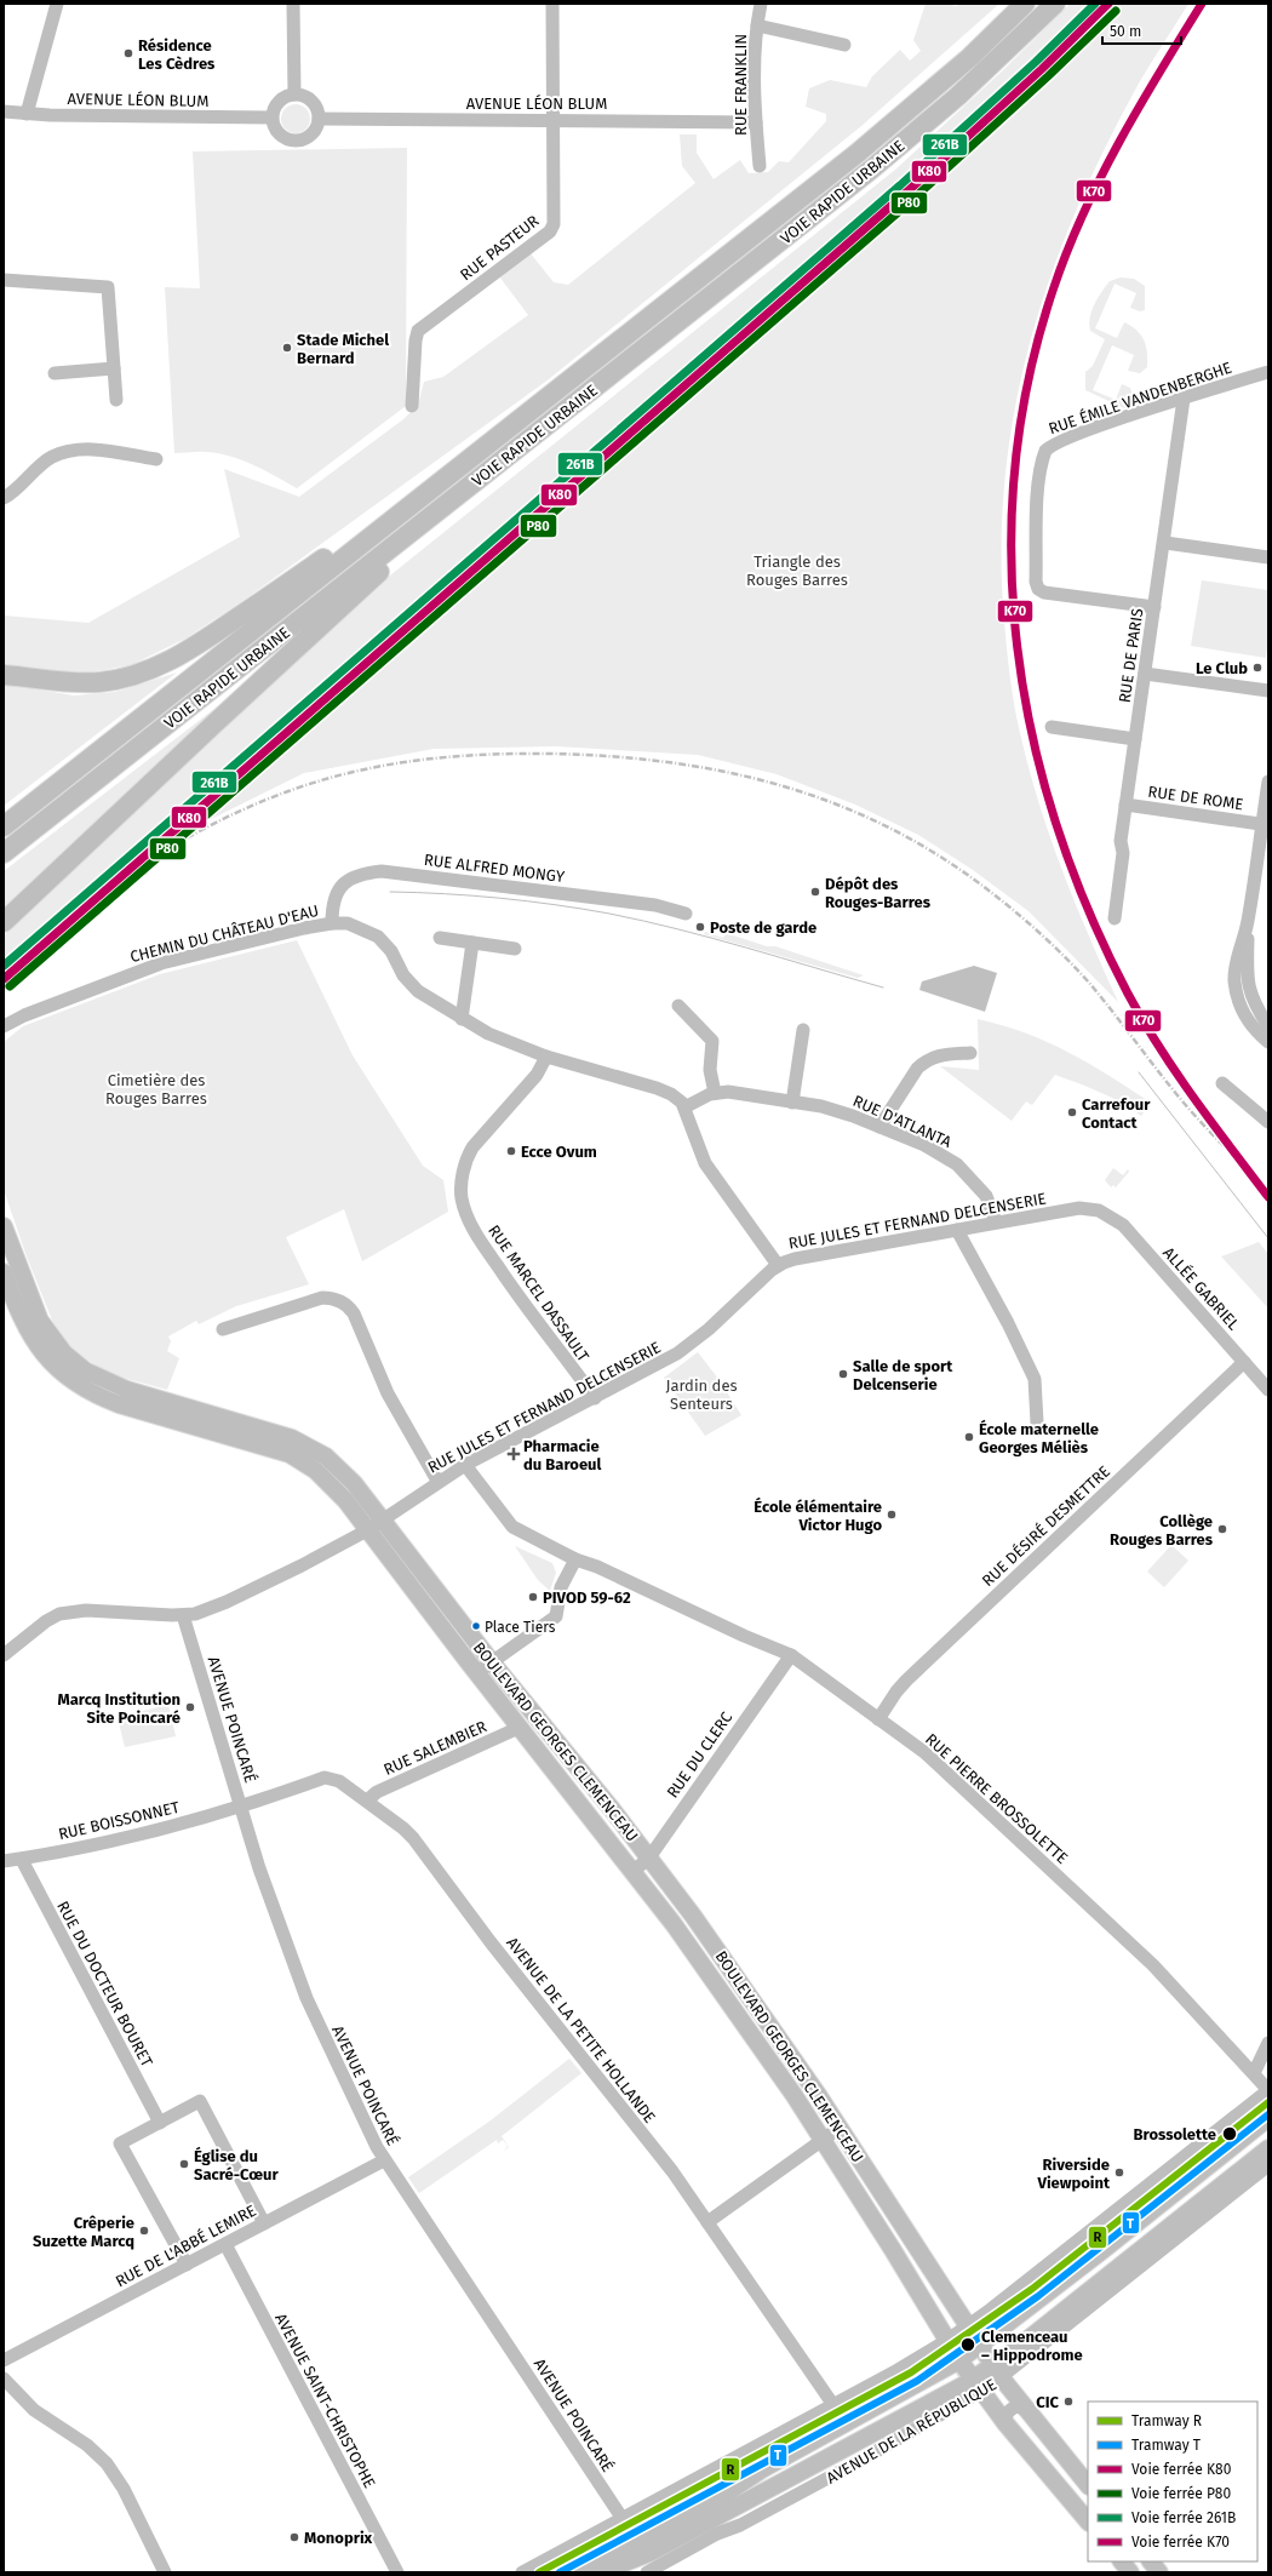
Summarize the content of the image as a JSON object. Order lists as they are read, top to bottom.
{
  "streets": {
    "highway": ["VOIE RAPIDE URBAINE"],
    "main road": ["BOULEVARD GEORGES CLEMENCEAU", "AVENUE DE LA RÉPUBLIQUE"],
    "street": [
      "RUE FRANKLIN",
      "AVENUE LÉON BLUM",
      "RUE PASTEUR",
      "RUE ÉMILE VANDENBERGHE",
      "RUE DE PARIS",
      "RUE DE ROME",
      "RUE ALFRED MONGY",
      "CHEMIN DU CHÂTEAU D'EAU",
      "RUE D'ATLANTA",
      "RUE JULES ET FERNAND DELCENSERIE",
      "ALLÉE GABRIEL",
      "RUE MARCEL DASSAULT",
      "RUE DÉSIRÉ DESMETTRE",
      "AVENUE POINCARÉ",
      "RUE SALEMBIER",
      "RUE DU CLERC",
      "RUE PIERRE BROSSOLETTE",
      "RUE BOISSONNET",
      "RUE DU DOCTEUR BOURET",
      "AVENUE DE LA PETITE HOLLANDE",
      "RUE DE L'ABBÉ LEMIRE",
      "AVENUE SAINT-CHRISTOPHE"
    ]
  },
  "crossings": [
    ["RUE FRANKLIN", "AVENUE LÉON BLUM"],
    ["AVENUE LÉON BLUM", "RUE PASTEUR"],
    ["RUE ÉMILE VANDENBERGHE", "RUE DE PARIS"],
    ["RUE DE PARIS", "RUE DE ROME"],
    ["RUE ALFRED MONGY", "CHEMIN DU CHÂTEAU D'EAU"],
    ["CHEMIN DU CHÂTEAU D'EAU", "RUE D'ATLANTA"],
    ["CHEMIN DU CHÂTEAU D'EAU", "RUE JULES ET FERNAND DELCENSERIE"],
    ["CHEMIN DU CHÂTEAU D'EAU", "RUE MARCEL DASSAULT"],
    ["RUE D'ATLANTA", "RUE JULES ET FERNAND DELCENSERIE"],
    ["RUE JULES ET FERNAND DELCENSERIE", "ALLÉE GABRIEL"],
    ["RUE JULES ET FERNAND DELCENSERIE", "RUE MARCEL DASSAULT"],
    ["RUE JULES ET FERNAND DELCENSERIE", "AVENUE POINCARÉ"],
    ["RUE JULES ET FERNAND DELCENSERIE", "BOULEVARD GEORGES CLEMENCEAU"],
    ["RUE JULES ET FERNAND DELCENSERIE", "RUE PIERRE BROSSOLETTE"],
    ["ALLÉE GABRIEL", "RUE DÉSIRÉ DESMETTRE"],
    ["RUE DÉSIRÉ DESMETTRE", "RUE PIERRE BROSSOLETTE"],
    ["AVENUE POINCARÉ", "RUE BOISSONNET"],
    ["AVENUE POINCARÉ", "AVENUE DE LA PETITE HOLLANDE"],
    ["AVENUE POINCARÉ", "RUE DE L'ABBÉ LEMIRE"],
    ["BOULEVARD GEORGES CLEMENCEAU", "RUE SALEMBIER"],
    ["BOULEVARD GEORGES CLEMENCEAU", "RUE DU CLERC"],
    ["BOULEVARD GEORGES CLEMENCEAU", "AVENUE DE LA RÉPUBLIQUE"],
    ["RUE SALEMBIER", "AVENUE DE LA PETITE HOLLANDE"],
    ["RUE DU CLERC", "RUE PIERRE BROSSOLETTE"],
    ["RUE BOISSONNET", "RUE DU DOCTEUR BOURET"],
    ["RUE BOISSONNET", "AVENUE DE LA PETITE HOLLANDE"],
    ["RUE DE L'ABBÉ LEMIRE", "AVENUE SAINT-CHRISTOPHE"]
  ],
  "parks": ["Triangle des Rouges Barres", "Cimetière des Rouges Barres", "Jardin des Senteurs"],
  "places": {
    "other": [
      "Résidence Les Cèdres",
      "Stade Michel Bernard",
      "Le Club",
      "Dépôt des Rouges-Barres",
      "Poste de garde",
      "Carrefour Contact",
      "Ecce Ovum",
      "Salle de sport Delcenserie",
      "École maternelle Georges Méliès",
      "École élémentaire Victor Hugo",
      "Collège Rouges Barres",
      "PIVOD 59-62",
      "Place Tiers",
      "Marcq Institution Site Poincaré",
      "Brossolette",
      "Église du Sacré-Cœur",
      "Riverside Viewpoint",
      "Crêperie Suzette Marcq",
      "Clemenceau – Hippodrome",
      "CIC",
      "Monoprix"
    ],
    "health": ["Pharmacie du Baroeul"]
  },
  "lines": [
    "rail line K80",
    "rail line 261B",
    "rail line K70",
    "rail line P80",
    "tram line R",
    "tram line T"
  ],
  "legend": [
    "Tramway R",
    "Tramway T",
    "Voie ferrée K80",
    "Voie ferrée P80",
    "Voie ferrée 261B",
    "Voie ferrée K70"
  ],
  "scale_bar": "50 m"
}
